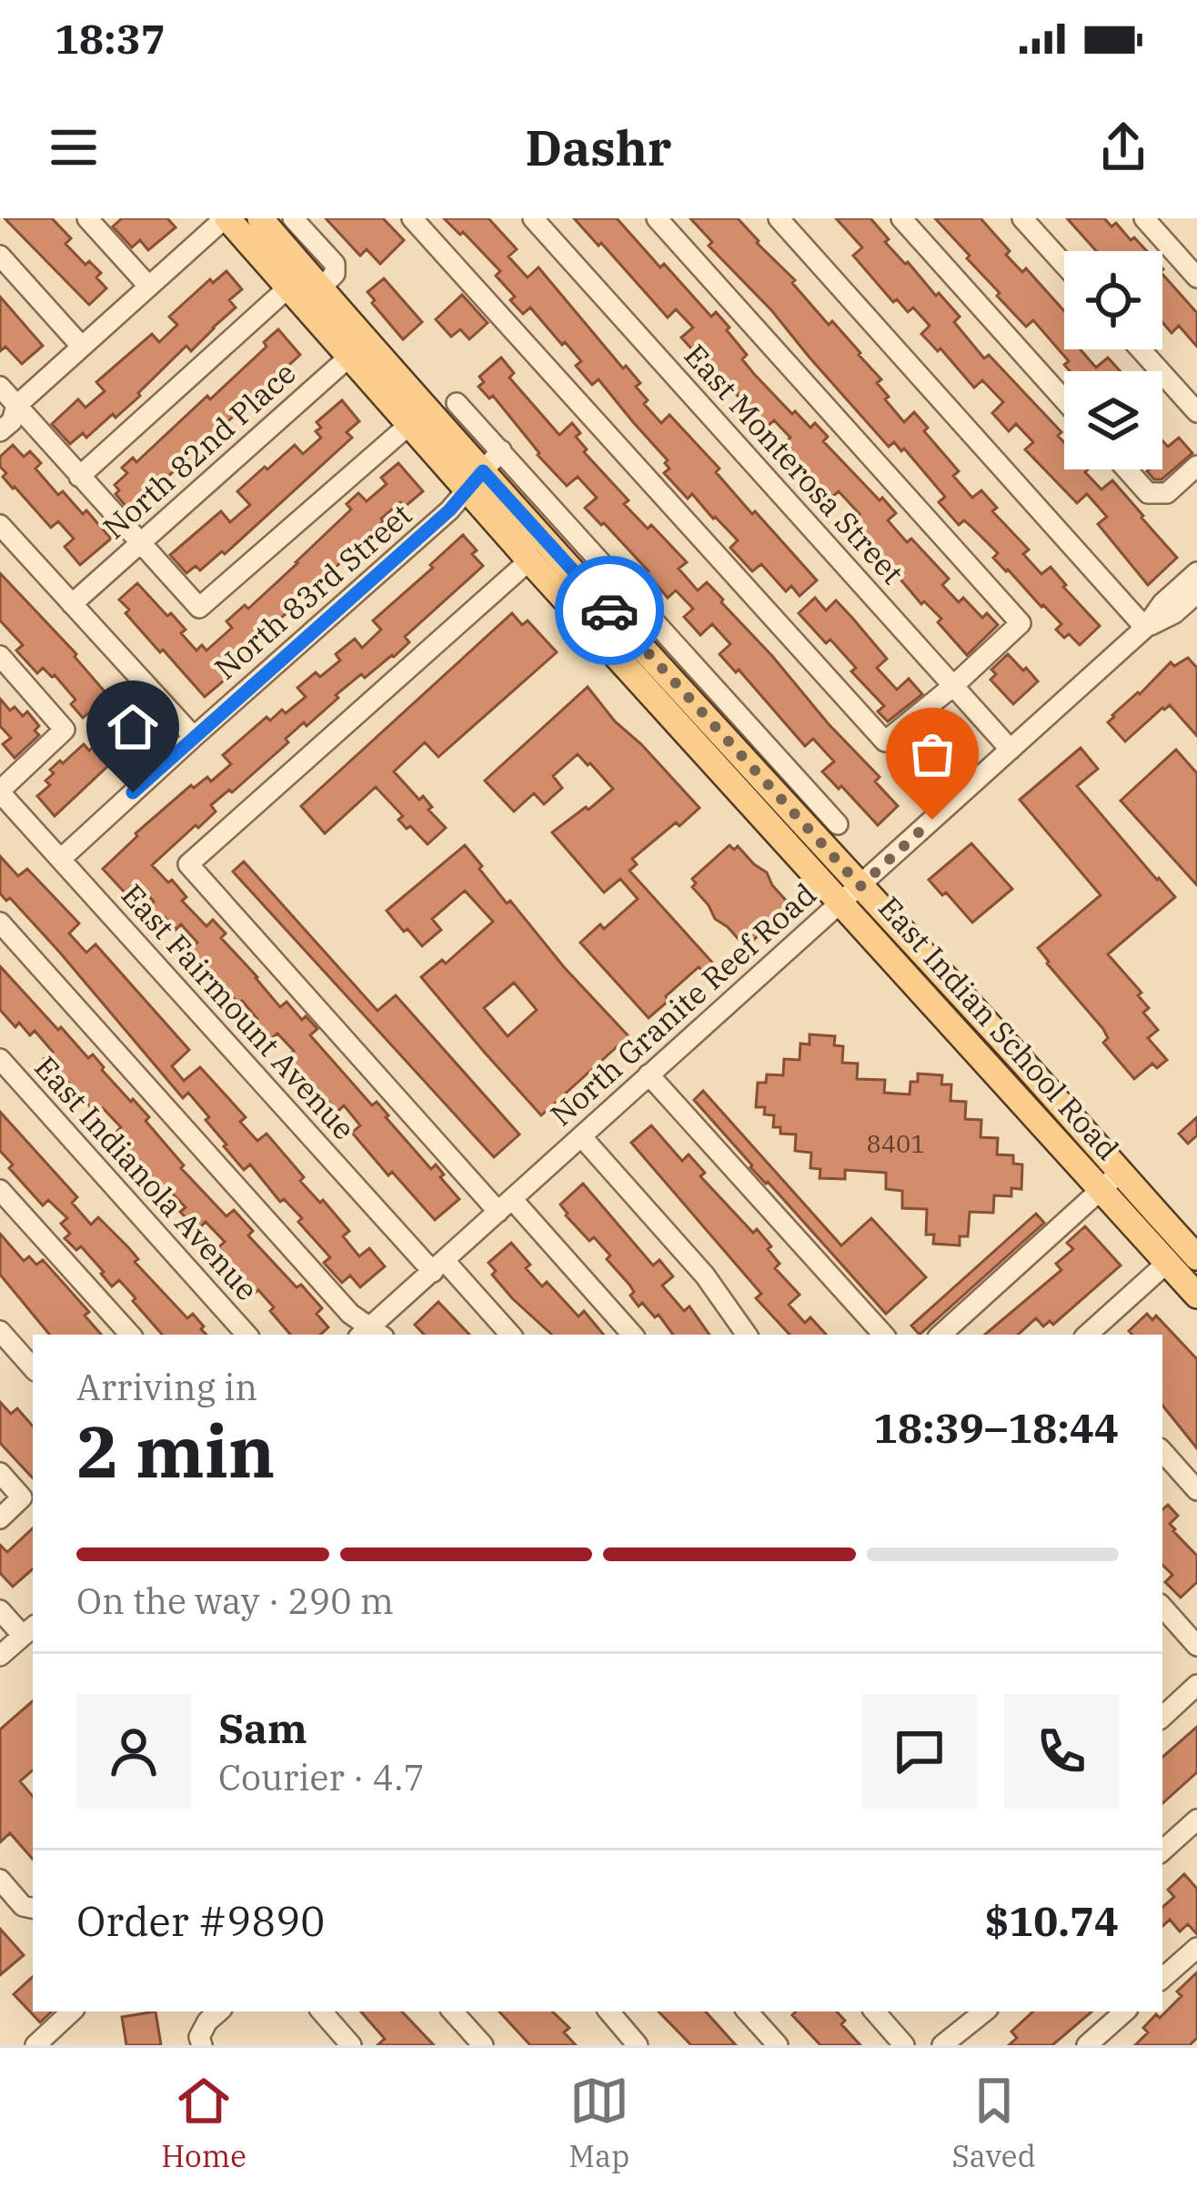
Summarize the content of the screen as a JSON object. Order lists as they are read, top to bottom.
{
  "streets": {
    "main road": ["East Indian School Road"],
    "street": [
      "North 82nd Place",
      "East Monterosa Street",
      "North 83rd Street",
      "North Granite Reef Road",
      "East Fairmount Avenue",
      "East Indianola Avenue"
    ]
  },
  "crossings": [
    ["North 82nd Place", "East Indian School Road"],
    ["East Monterosa Street", "North Granite Reef Road"],
    ["North 83rd Street", "East Fairmount Avenue"],
    ["North 83rd Street", "East Indian School Road"],
    ["North Granite Reef Road", "East Fairmount Avenue"],
    ["North Granite Reef Road", "East Indian School Road"]
  ],
  "house_numbers": ["8401"],
  "page": {
    "status": "18:37",
    "header": "Dashr",
    "heading": ["2 min", "Arriving in", "18:39–18:44"],
    "panel": [
      "Sam",
      "Courier · 4.7",
      "Order #9890",
      "$10.74"
    ],
    "bar": "On the way · 290 m",
    "tabs": ["Home", "Map", "Saved"]
  }
}
